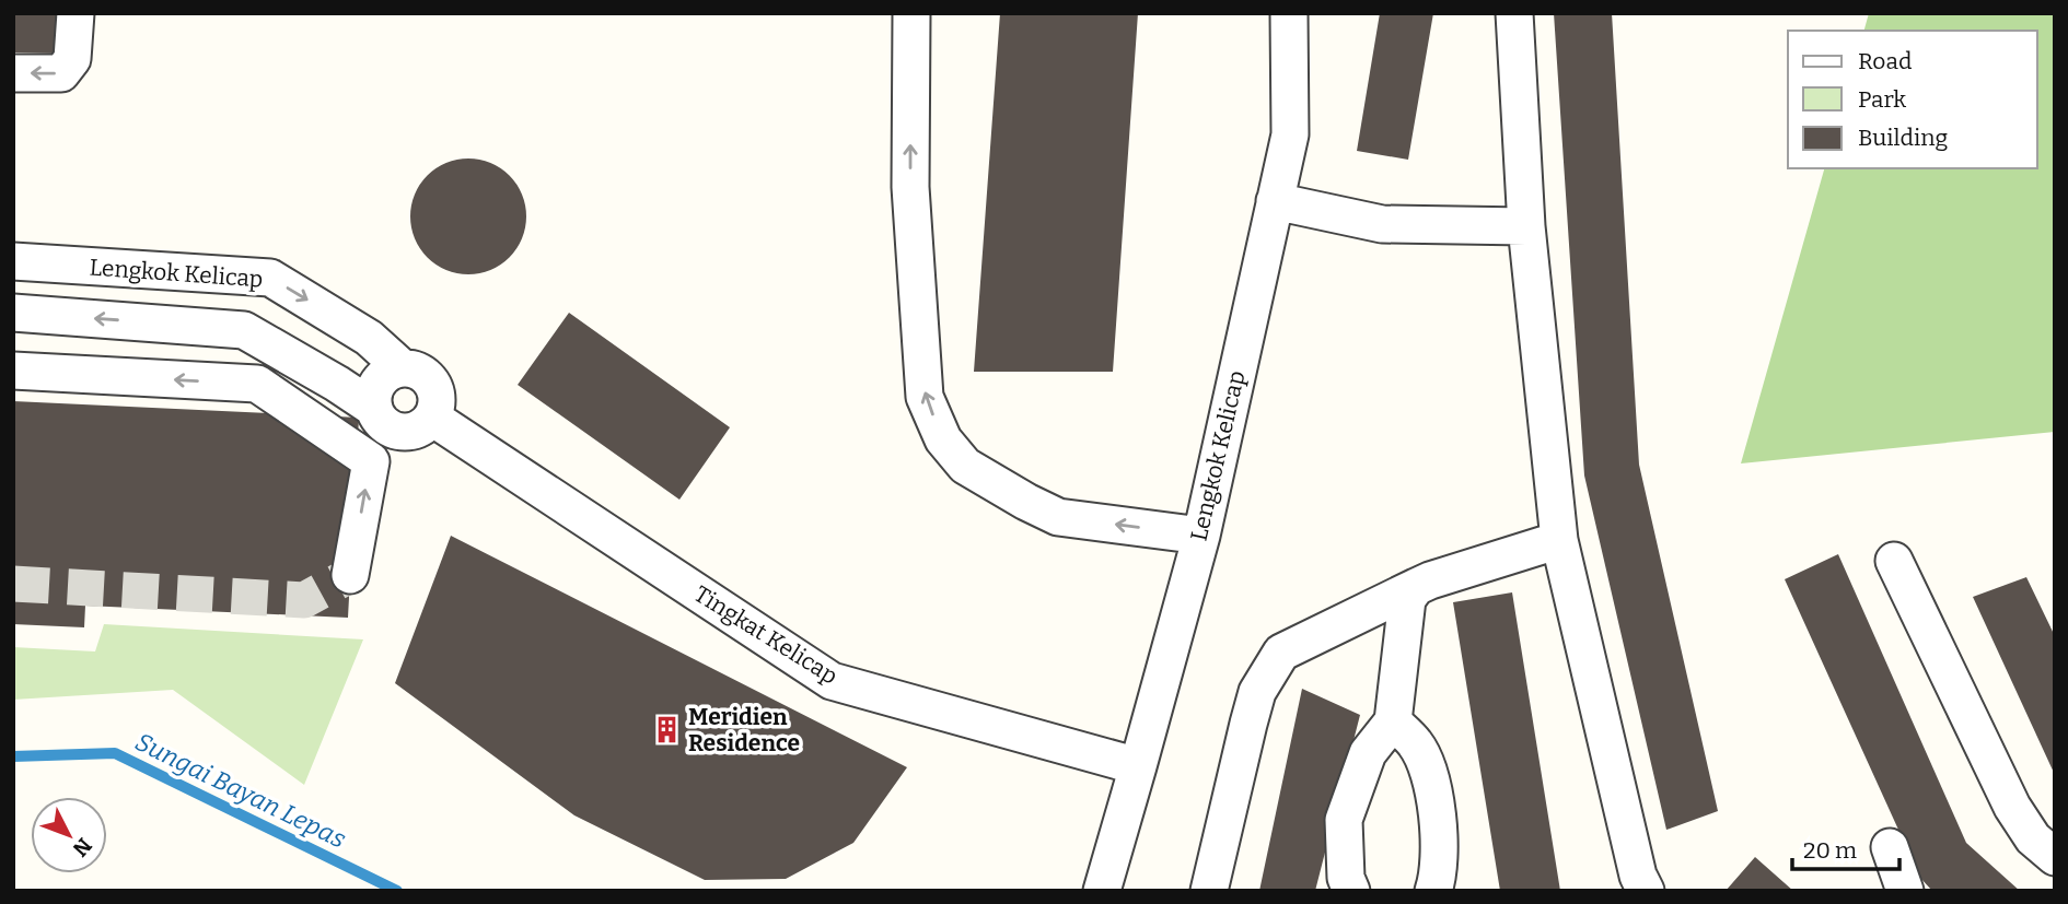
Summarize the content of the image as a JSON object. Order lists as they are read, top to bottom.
{
  "streets": {
    "street": ["Lengkok Kelicap", "Tingkat Kelicap"]
  },
  "crossings": [
    ["Lengkok Kelicap", "Tingkat Kelicap"]
  ],
  "water": ["Sungai Bayan Lepas"],
  "places": {
    "building": ["Meridien Residence"]
  },
  "legend": ["Road", "Park", "Building"],
  "scale_bar": "20 m",
  "north": "bottom right"
}
